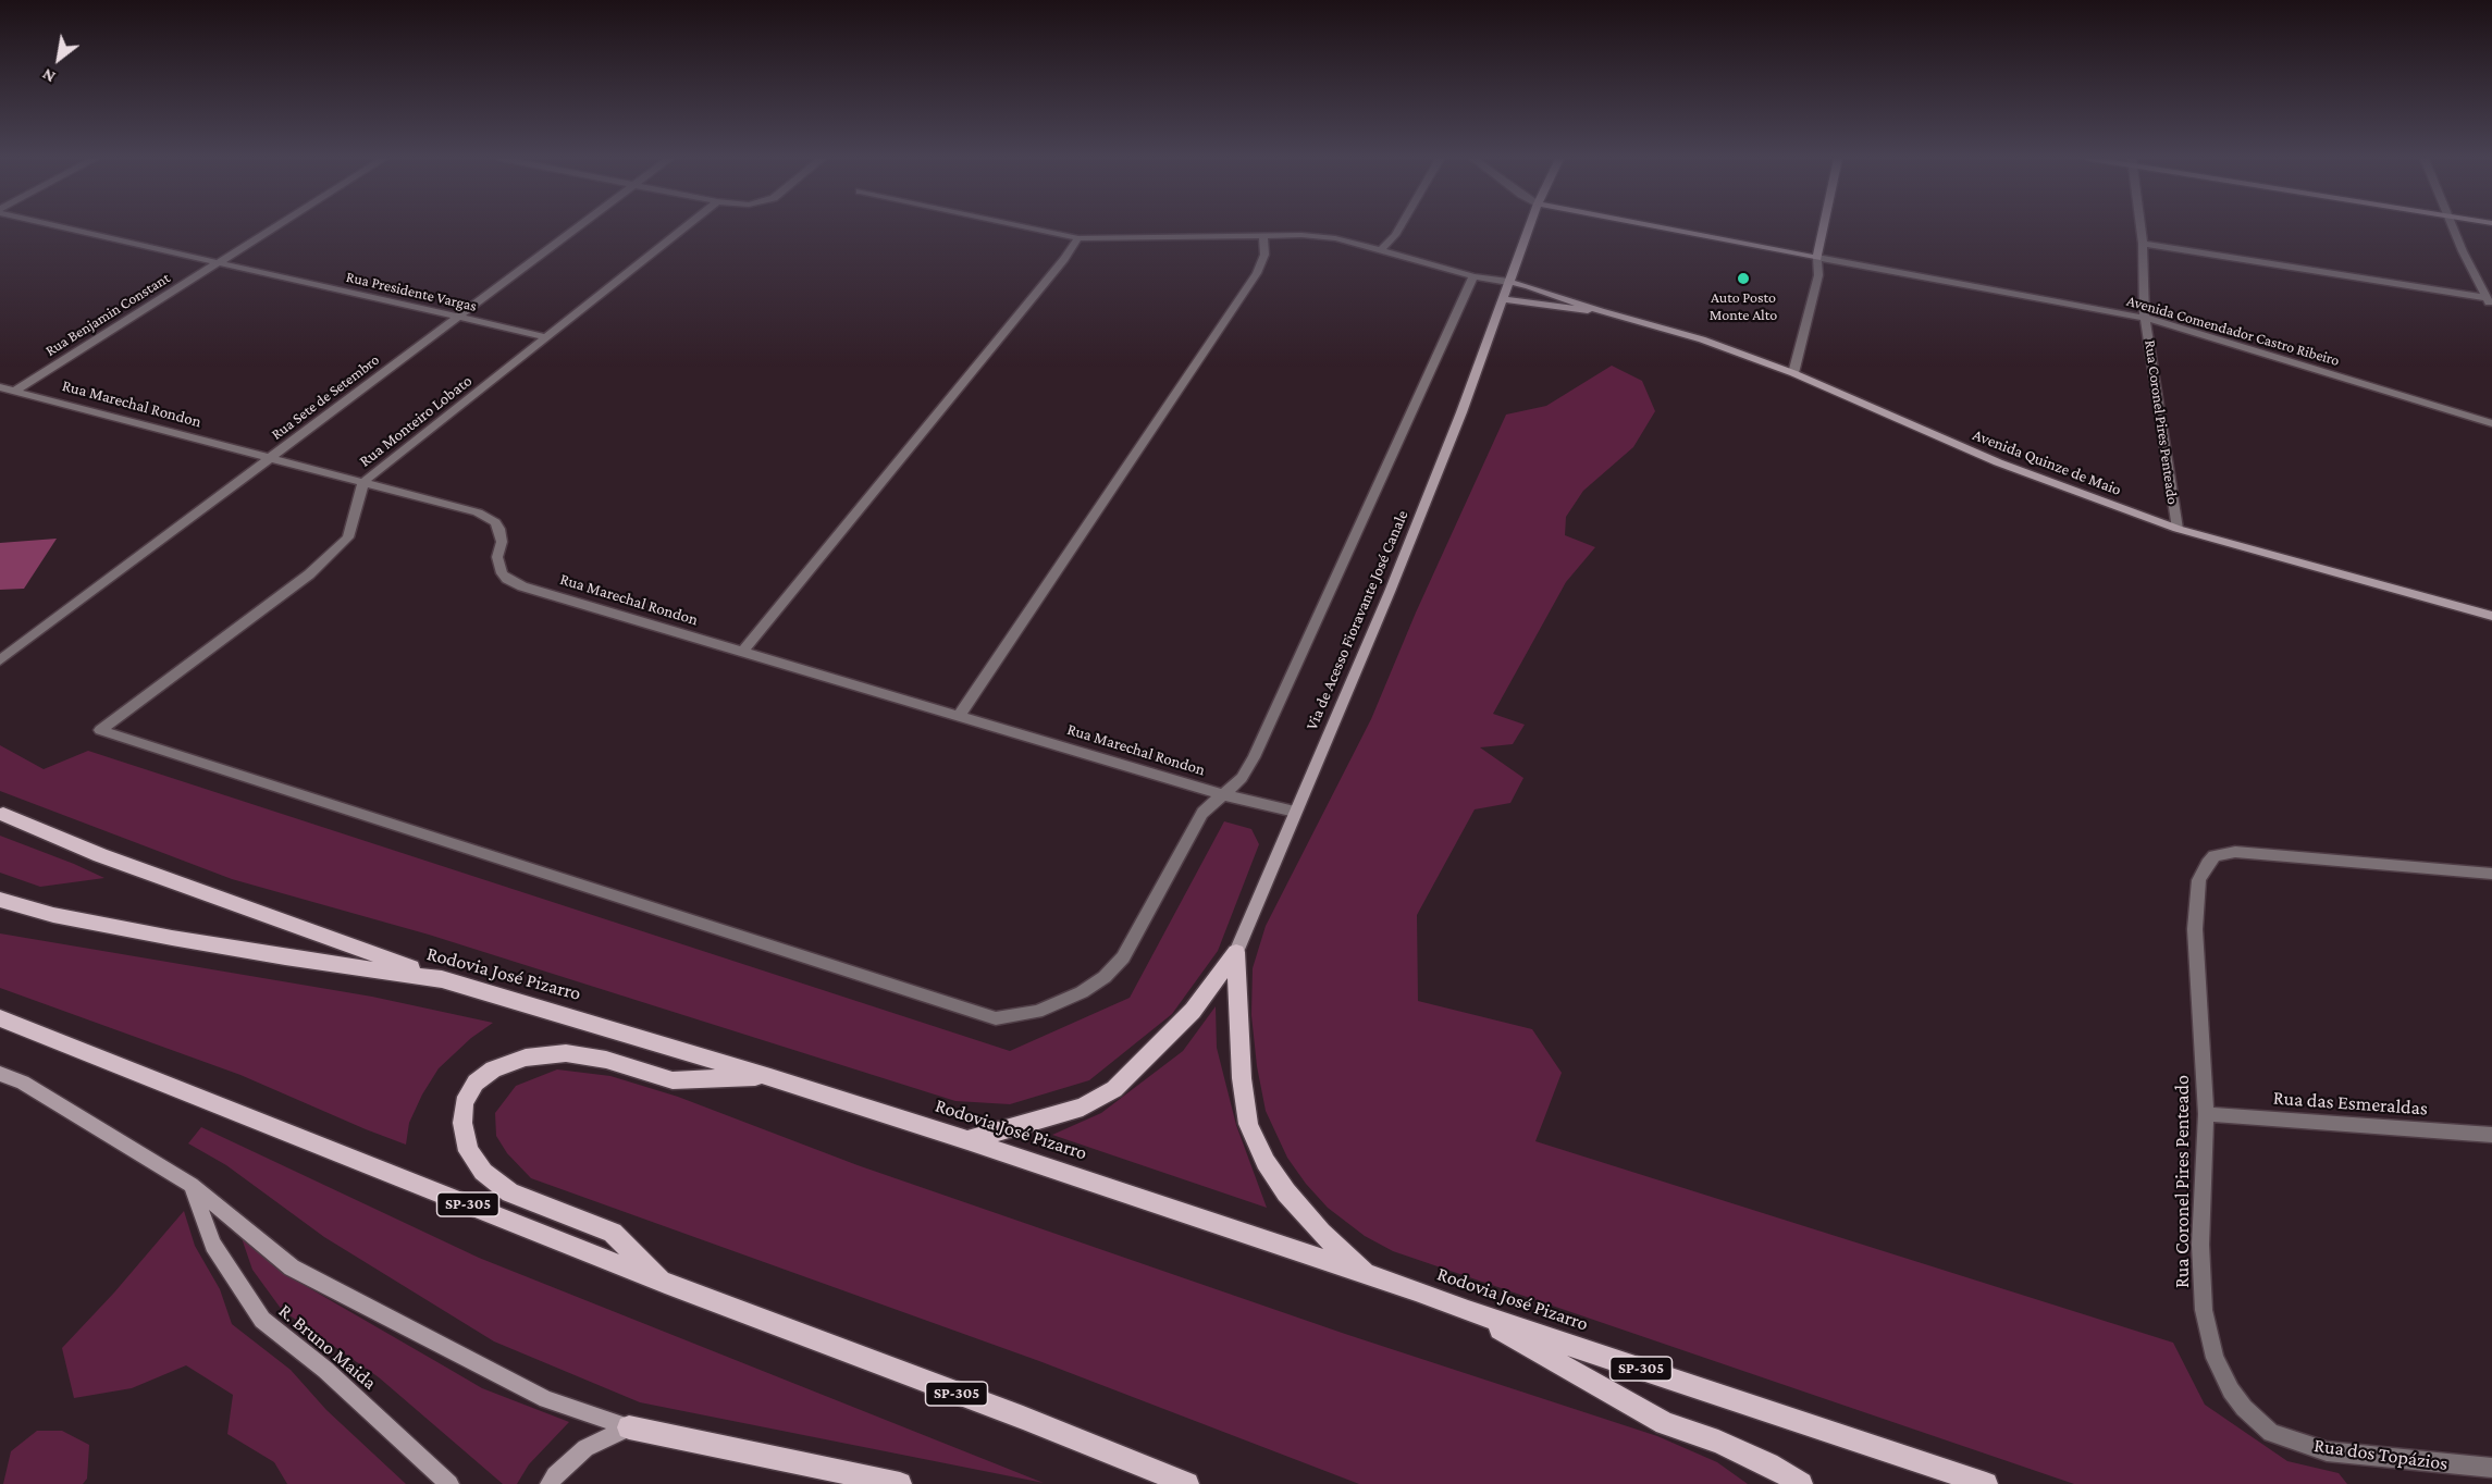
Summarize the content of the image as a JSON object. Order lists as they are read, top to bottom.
{
  "streets": {
    "main road": ["Rodovia José Pizarro", "SP-305"],
    "street": [
      "Rua Presidente Vargas",
      "Rua Benjamin Constant",
      "Avenida Comendador Castro Ribeiro",
      "Rua Sete de Setembro",
      "Rua Marechal Rondon",
      "Rua Monteiro Lobato",
      "Rua Coronel Pires Penteado",
      "Avenida Quinze de Maio",
      "Via de Acesso Fioravante José Canale",
      "Rua das Esmeraldas",
      "R. Bruno Maida",
      "Rua dos Topázios"
    ]
  },
  "crossings": [
    ["Rua Presidente Vargas", "Rua Benjamin Constant"],
    ["Rua Presidente Vargas", "Rua Sete de Setembro"],
    ["Rua Presidente Vargas", "Rua Monteiro Lobato"],
    ["Rua Benjamin Constant", "Rua Marechal Rondon"],
    ["Avenida Comendador Castro Ribeiro", "Rua Coronel Pires Penteado"],
    ["Rua Sete de Setembro", "Rua Marechal Rondon"],
    ["Rua Marechal Rondon", "Rua Monteiro Lobato"],
    ["Rua Marechal Rondon", "Via de Acesso Fioravante José Canale"],
    ["Rua Coronel Pires Penteado", "Avenida Quinze de Maio"],
    ["Rua Coronel Pires Penteado", "Rua das Esmeraldas"],
    ["Rua Coronel Pires Penteado", "Rua dos Topázios"],
    ["Rodovia José Pizarro", "SP-305"]
  ],
  "places": ["Auto Posto Monte Alto"],
  "north": "bottom left"
}
